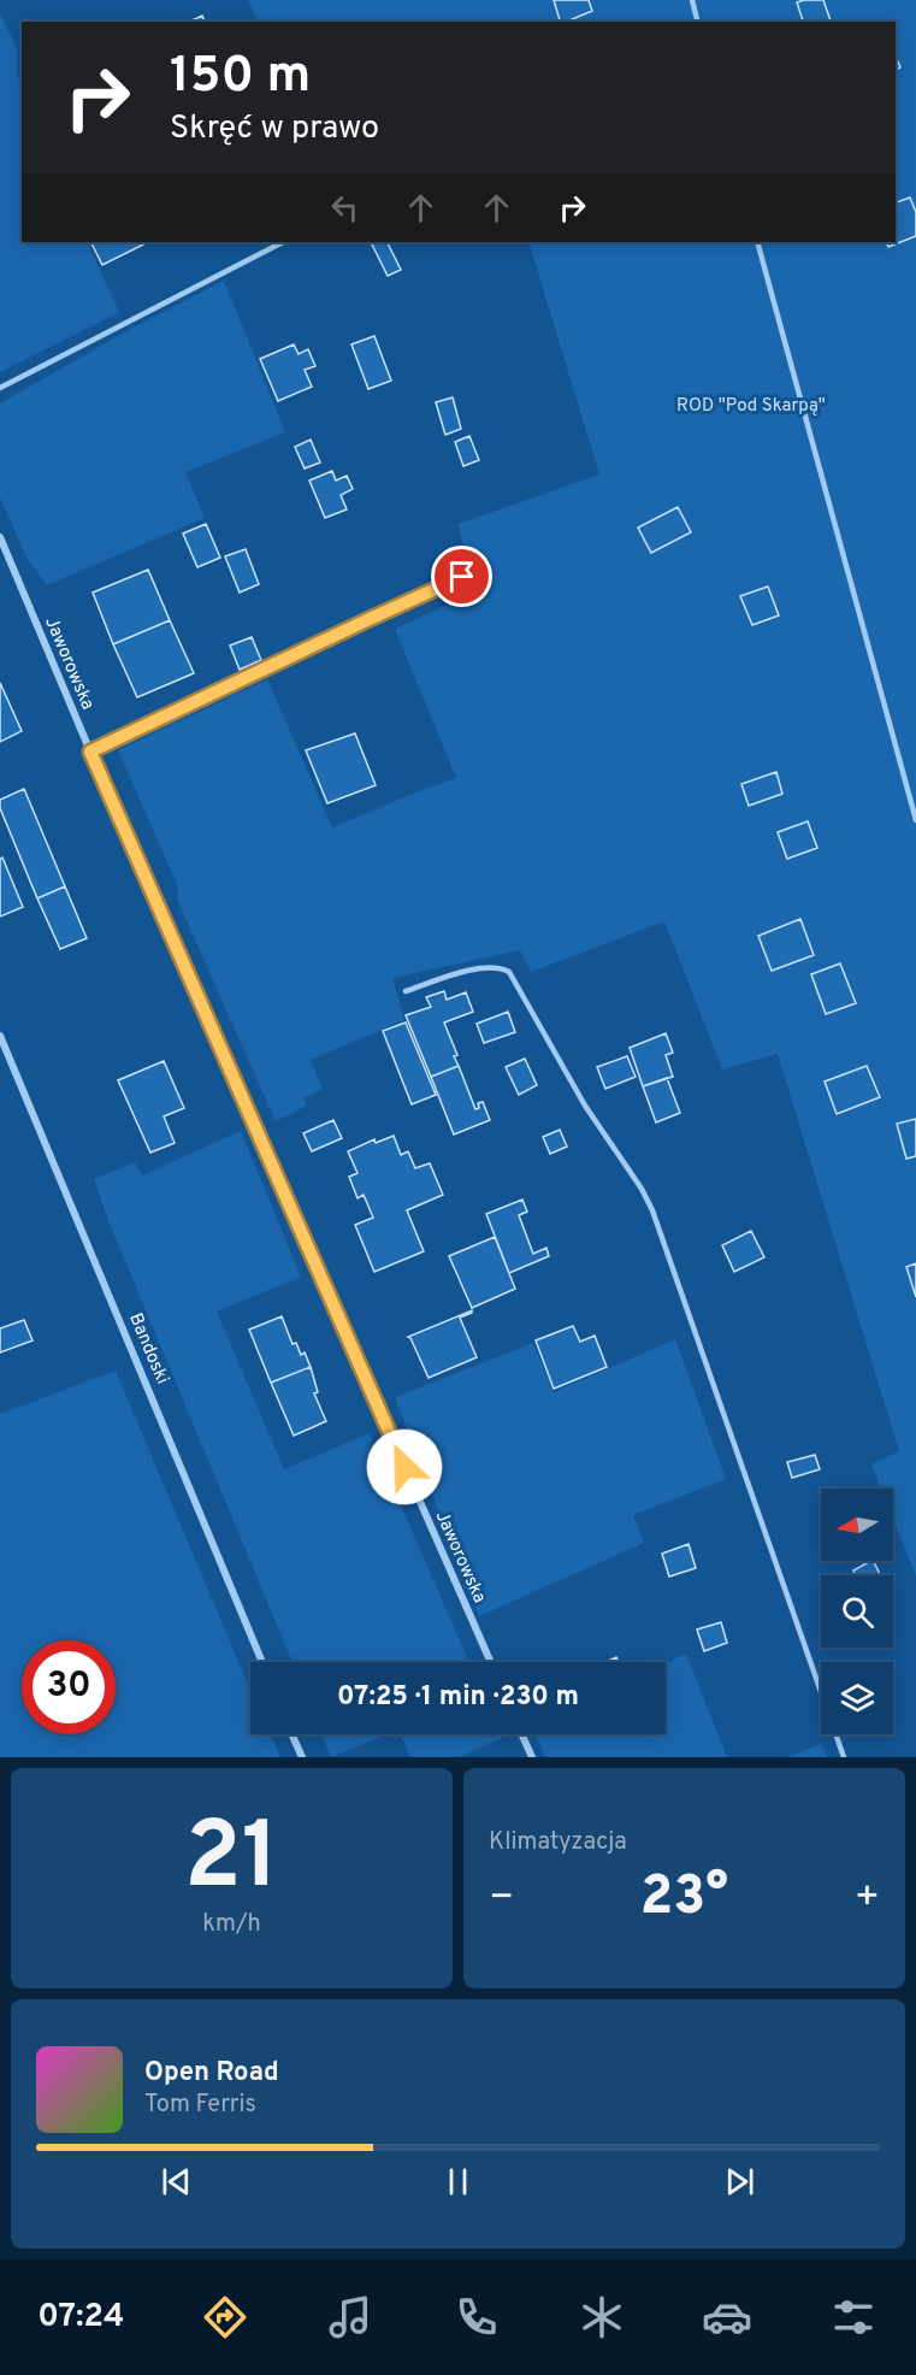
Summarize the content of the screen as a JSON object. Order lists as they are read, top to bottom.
{
  "streets": {
    "street": ["Jaworowska", "Bandoski"]
  },
  "parks": ["ROD \"Pod Skarpą\""],
  "north": "left",
  "page": {
    "turn": ["150 m", "Skręć w prawo"],
    "limit": "30",
    "trip": "07:25 · 1 min · 230 m",
    "tile": [
      ["21", "km/h"],
      "Klimatyzacja"
    ],
    "heat": ["−", "23°", "+"],
    "song": ["Open Road", "Tom Ferris"],
    "tabs": "07:24"
  }
}
